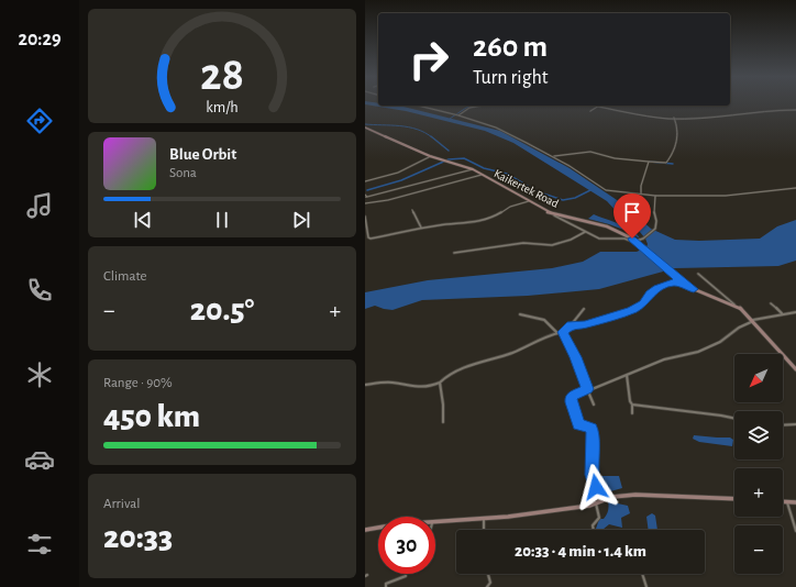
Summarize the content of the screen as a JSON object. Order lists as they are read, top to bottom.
{
  "streets": {
    "main road": ["Kaikertek Road"]
  },
  "north": "bottom left",
  "page": {
    "tabs": "20:29",
    "turn": ["260 m", "Turn right"],
    "song": ["Blue Orbit", "Sona"],
    "tile": [
      "Climate",
      ["Range · 90%", "450 km"],
      ["Arrival", "20:33"]
    ],
    "heat": ["−", "20.5°", "+"],
    "map_buttons": ["+", "−"],
    "limit": "30",
    "trip": "20:33 · 4 min · 1.4 km",
    "gauge": ["28", "km/h"]
  }
}
